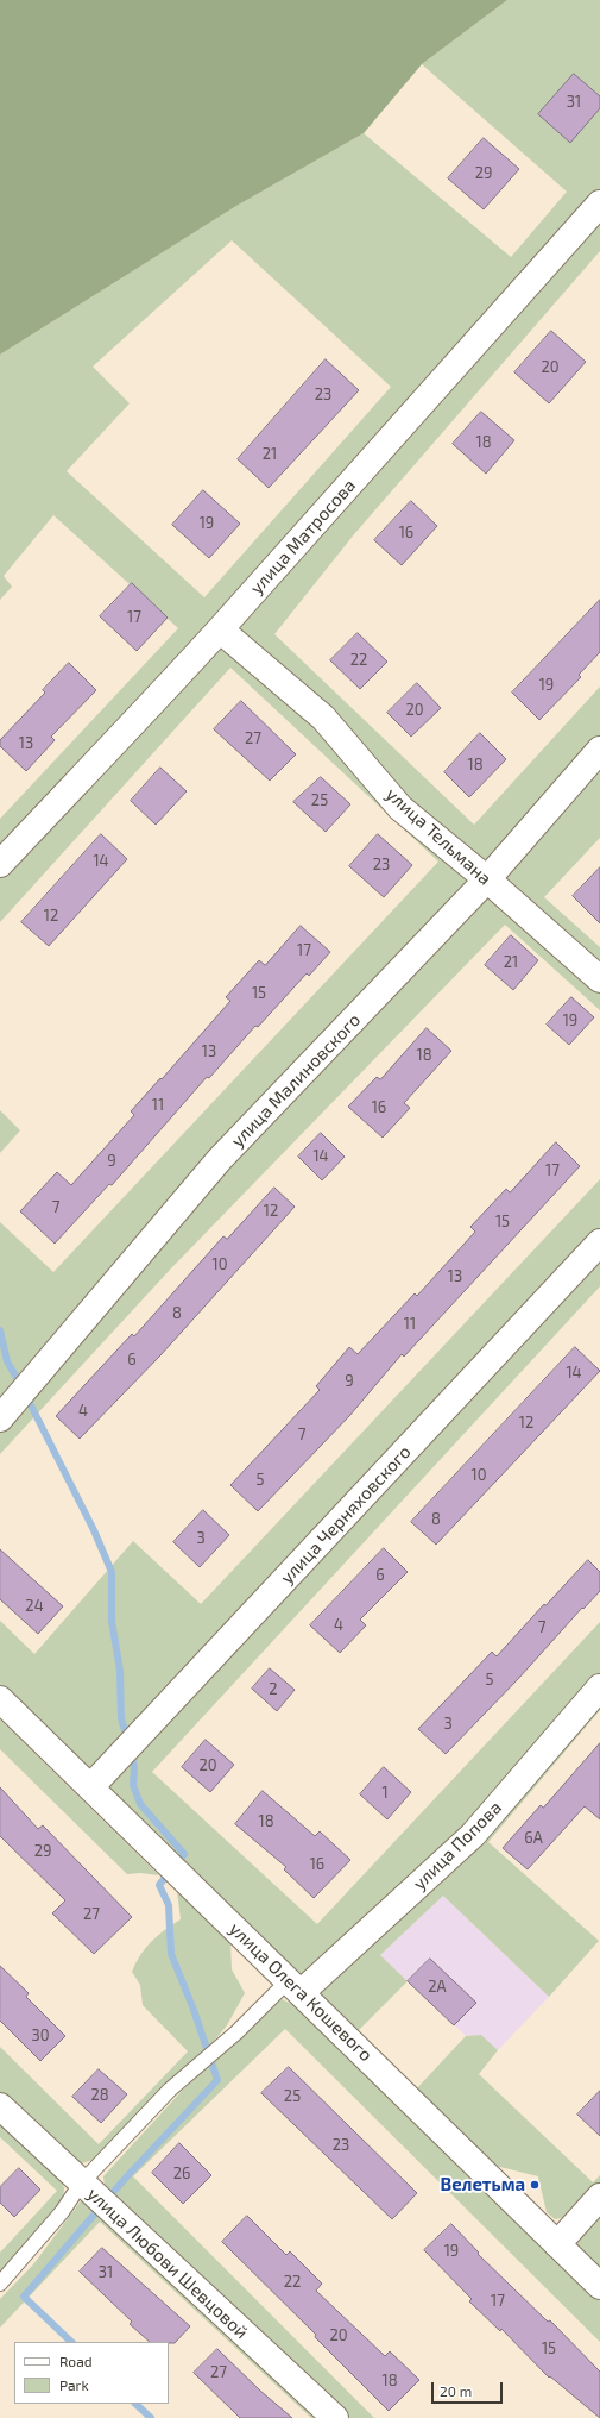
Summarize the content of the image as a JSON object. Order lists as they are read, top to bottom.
{
  "streets": {
    "street": [
      "улица Матросова",
      "улица Тельмана",
      "улица Малиновского",
      "улица Черняховского",
      "улица Попова",
      "улица Олега Кошевого",
      "улица Любови Шевцовой"
    ]
  },
  "crossings": [
    ["улица Матросова", "улица Тельмана"],
    ["улица Тельмана", "улица Малиновского"],
    ["улица Черняховского", "улица Олега Кошевого"],
    ["улица Попова", "улица Олега Кошевого"]
  ],
  "places": ["Велетьма"],
  "house_numbers": [
    "31",
    "29",
    "20",
    "23",
    "18",
    "21",
    "19",
    "16",
    "17",
    "22",
    "19",
    "20",
    "27",
    "13",
    "18",
    "25",
    "14",
    "23",
    "12",
    "17",
    "21",
    "15",
    "19",
    "13",
    "18",
    "11",
    "16",
    "14",
    "9",
    "17",
    "7",
    "12",
    "15",
    "10",
    "13",
    "8",
    "11",
    "6",
    "14",
    "9",
    "4",
    "12",
    "7",
    "10",
    "5",
    "8",
    "3",
    "6",
    "24",
    "4",
    "7",
    "5",
    "2",
    "3",
    "20",
    "1",
    "18",
    "6А",
    "29",
    "16",
    "27",
    "2А",
    "30",
    "28",
    "25",
    "23",
    "26",
    "19",
    "31",
    "22",
    "17",
    "20",
    "15",
    "27",
    "18"
  ],
  "legend": ["Road", "Park"],
  "scale_bar": "20 m"
}
